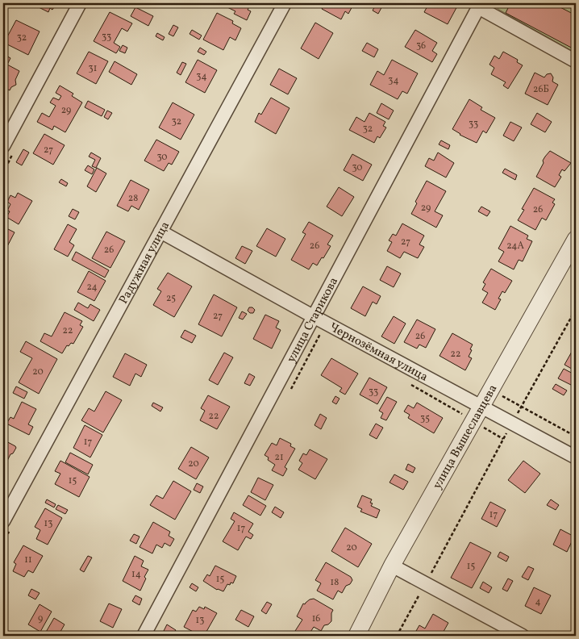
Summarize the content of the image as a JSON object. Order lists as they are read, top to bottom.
{
  "streets": {
    "street": [
      "Радужная улица",
      "улица Старикова",
      "Чернозёмная улица",
      "улица Вышеславцева"
    ]
  },
  "crossings": [
    ["Радужная улица", "Чернозёмная улица"],
    ["улица Старикова", "Чернозёмная улица"],
    ["Чернозёмная улица", "улица Вышеславцева"]
  ],
  "house_numbers": [
    "33",
    "32",
    "36",
    "31",
    "34",
    "34",
    "26Б",
    "29",
    "32",
    "33",
    "32",
    "27",
    "30",
    "30",
    "28",
    "29",
    "26",
    "27",
    "26",
    "24А",
    "26",
    "24",
    "25",
    "27",
    "22",
    "26",
    "22",
    "20",
    "33",
    "22",
    "35",
    "17",
    "21",
    "20",
    "15",
    "17",
    "13",
    "17",
    "20",
    "11",
    "15",
    "14",
    "15",
    "18",
    "4",
    "9",
    "16",
    "13"
  ]
}
